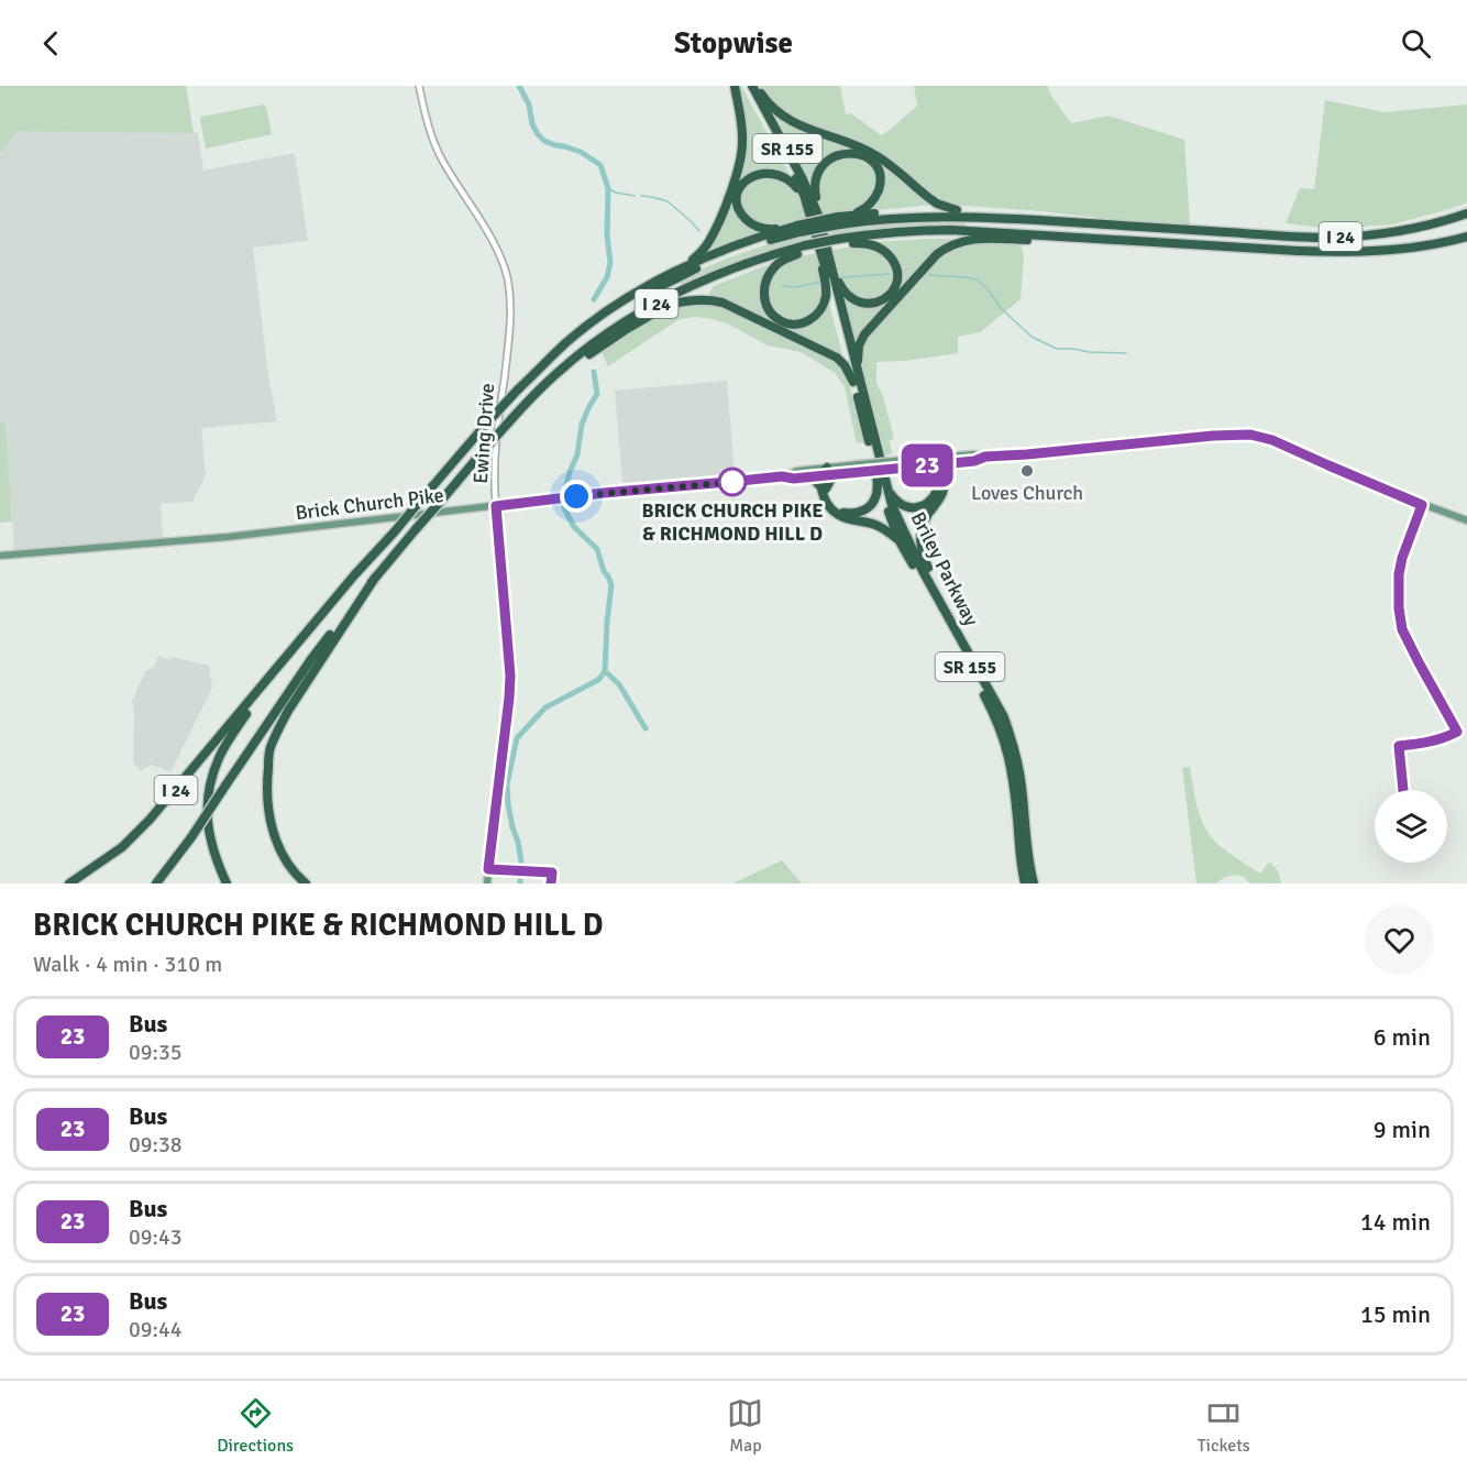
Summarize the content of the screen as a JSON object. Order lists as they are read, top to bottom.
{
  "streets": {
    "highway": ["SR 155", "I 24", "Briley Parkway"],
    "main road": ["Ewing Drive", "Brick Church Pike"]
  },
  "crossings": [
    ["Ewing Drive", "Brick Church Pike"]
  ],
  "places": ["Loves Church", "BRICK CHURCH PIKE & RICHMOND HILL D"],
  "lines": ["bus line 23"],
  "page": {
    "header": "Stopwise",
    "on_map": "23",
    "heading": ["BRICK CHURCH PIKE & RICHMOND HILL D", "Walk · 4 min · 310 m"],
    "list": [
      {
        "mark": "23",
        "name": "Bus",
        "note": "09:35",
        "value": "6 min"
      },
      {
        "mark": "23",
        "name": "Bus",
        "note": "09:38",
        "value": "9 min"
      },
      {
        "mark": "23",
        "name": "Bus",
        "note": "09:43",
        "value": "14 min"
      },
      {
        "mark": "23",
        "name": "Bus",
        "note": "09:44",
        "value": "15 min"
      }
    ],
    "tabs": ["Directions", "Map", "Tickets"]
  }
}
